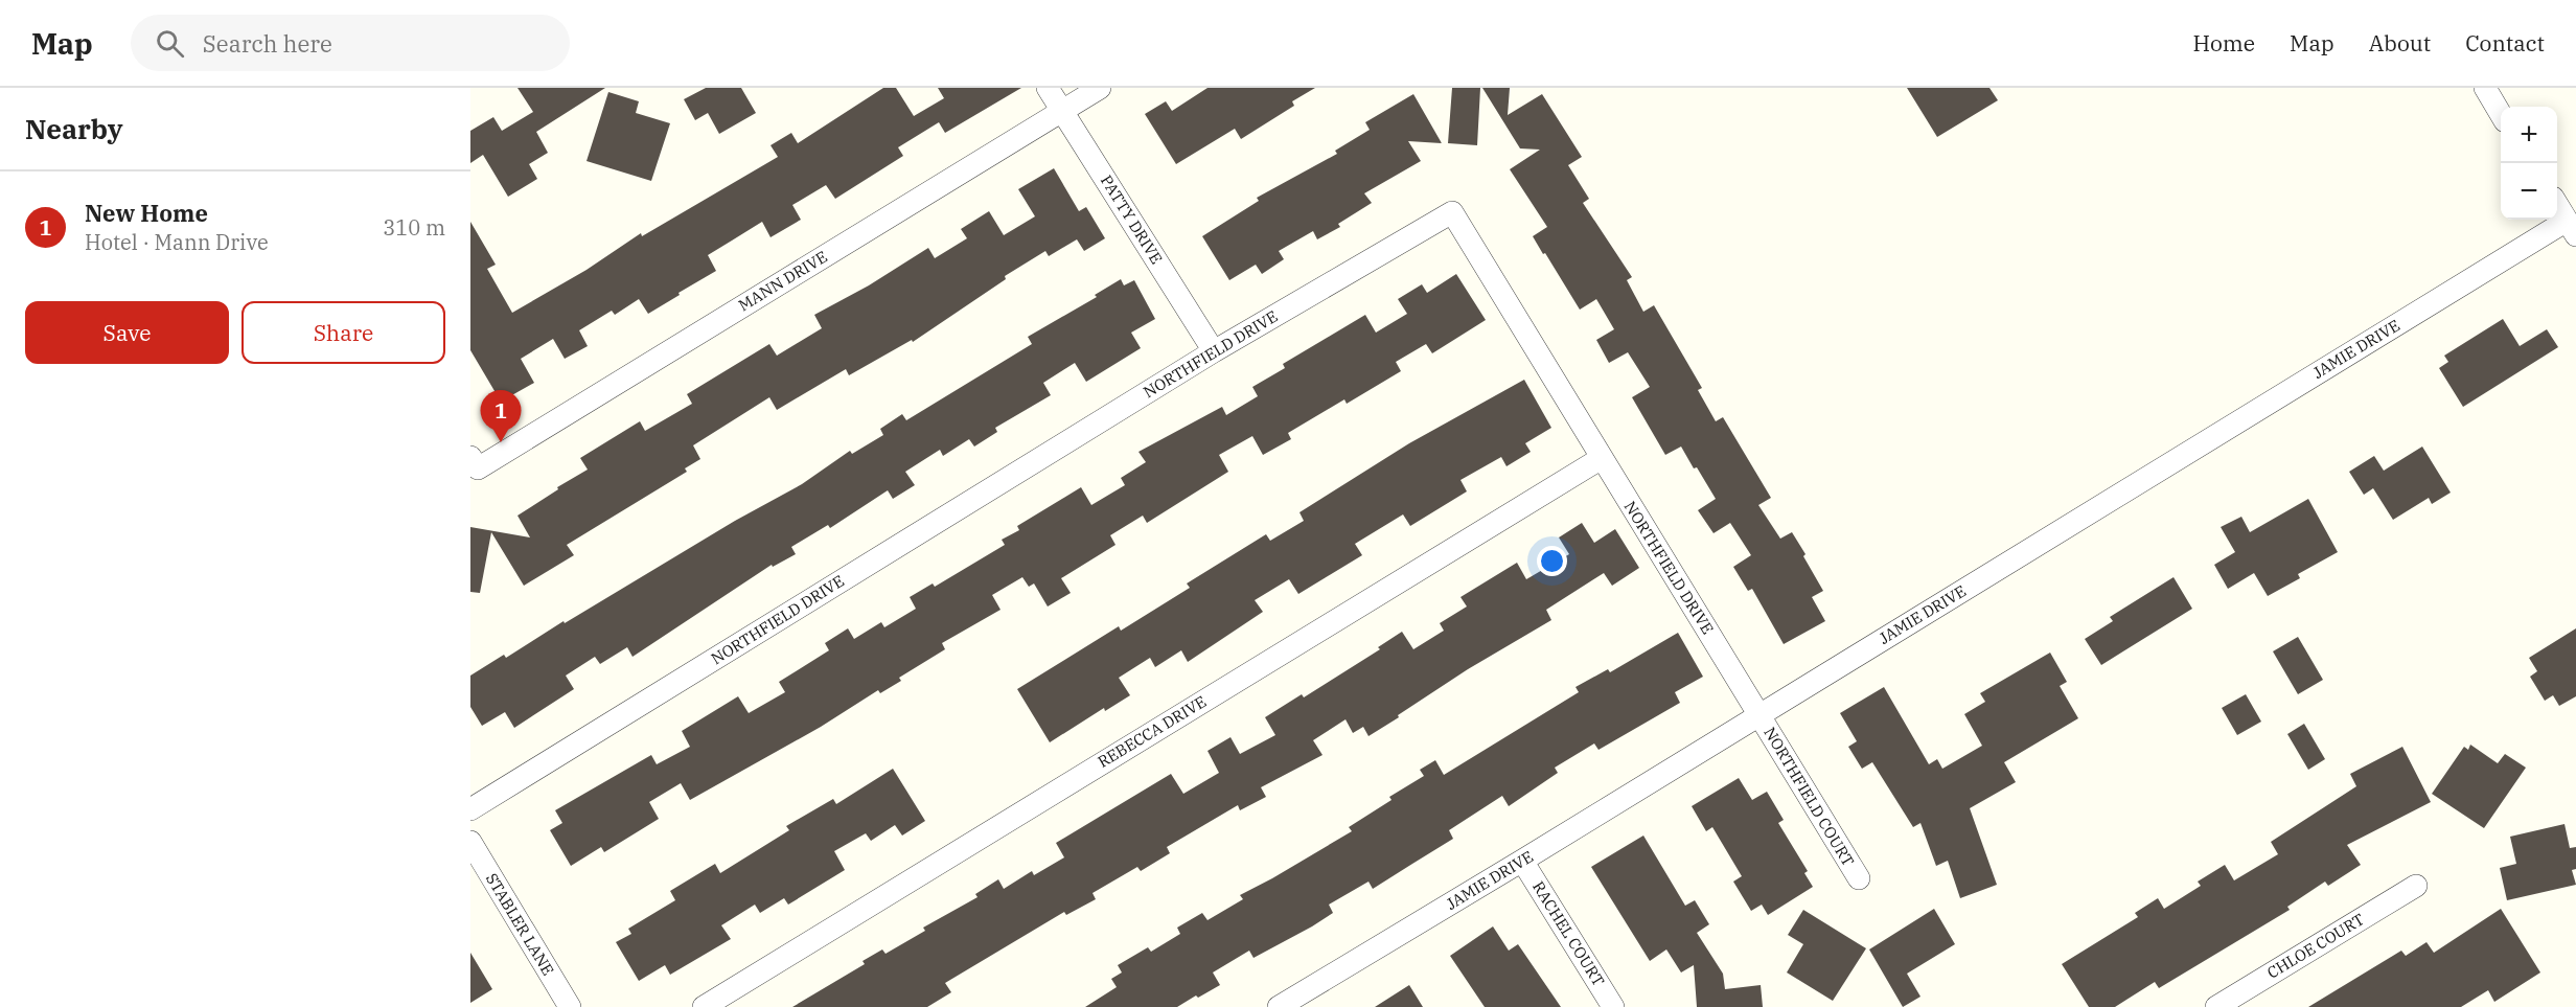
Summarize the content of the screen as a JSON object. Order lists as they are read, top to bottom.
{
  "streets": {
    "street": [
      "PATTY DRIVE",
      "MANN DRIVE",
      "JAMIE DRIVE",
      "NORTHFIELD DRIVE",
      "REBECCA DRIVE",
      "NORTHFIELD COURT",
      "STABLER LANE",
      "RACHEL COURT",
      "CHLOE COURT"
    ]
  },
  "crossings": [
    ["PATTY DRIVE", "MANN DRIVE"],
    ["PATTY DRIVE", "NORTHFIELD DRIVE"],
    ["JAMIE DRIVE", "NORTHFIELD DRIVE"],
    ["JAMIE DRIVE", "NORTHFIELD COURT"],
    ["JAMIE DRIVE", "RACHEL COURT"],
    ["NORTHFIELD DRIVE", "REBECCA DRIVE"],
    ["NORTHFIELD DRIVE", "NORTHFIELD COURT"]
  ],
  "page": {
    "header": "Map",
    "search": "Search here",
    "nav": [
      "Home",
      "Map",
      "About",
      "Contact"
    ],
    "heading": "Nearby",
    "map_buttons": ["+", "−"],
    "list": [
      {
        "mark": "1",
        "name": "New Home",
        "note": "Hotel · Mann Drive",
        "value": "310 m"
      }
    ],
    "buttons": ["Save", "Share"],
    "pins": "1"
  }
}
